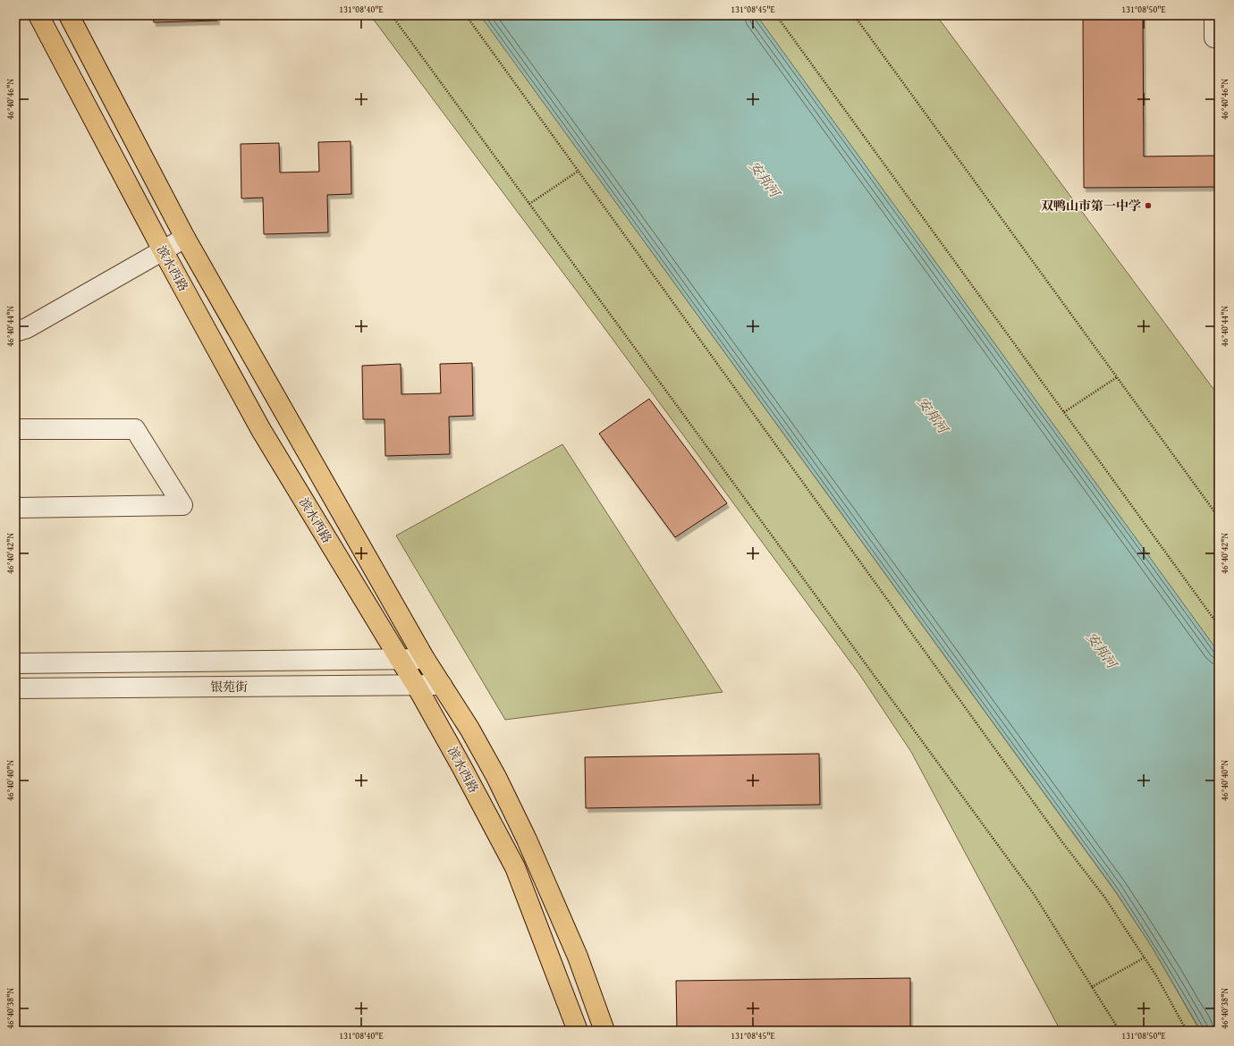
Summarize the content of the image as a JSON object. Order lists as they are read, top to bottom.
{
  "streets": {
    "main road": ["滨水西路"],
    "street": ["银苑街"]
  },
  "crossings": [
    ["滨水西路", "银苑街"]
  ],
  "water": ["安邦河"],
  "places": ["双鸭山市第一中学"],
  "coordinates": [
    "131°08'40\"E",
    "131°08'45\"E",
    "131°08'50\"E",
    "46°40'46\"N",
    "46°40'44\"N",
    "46°40'42\"N",
    "46°40'40\"N",
    "46°40'38\"N"
  ]
}
